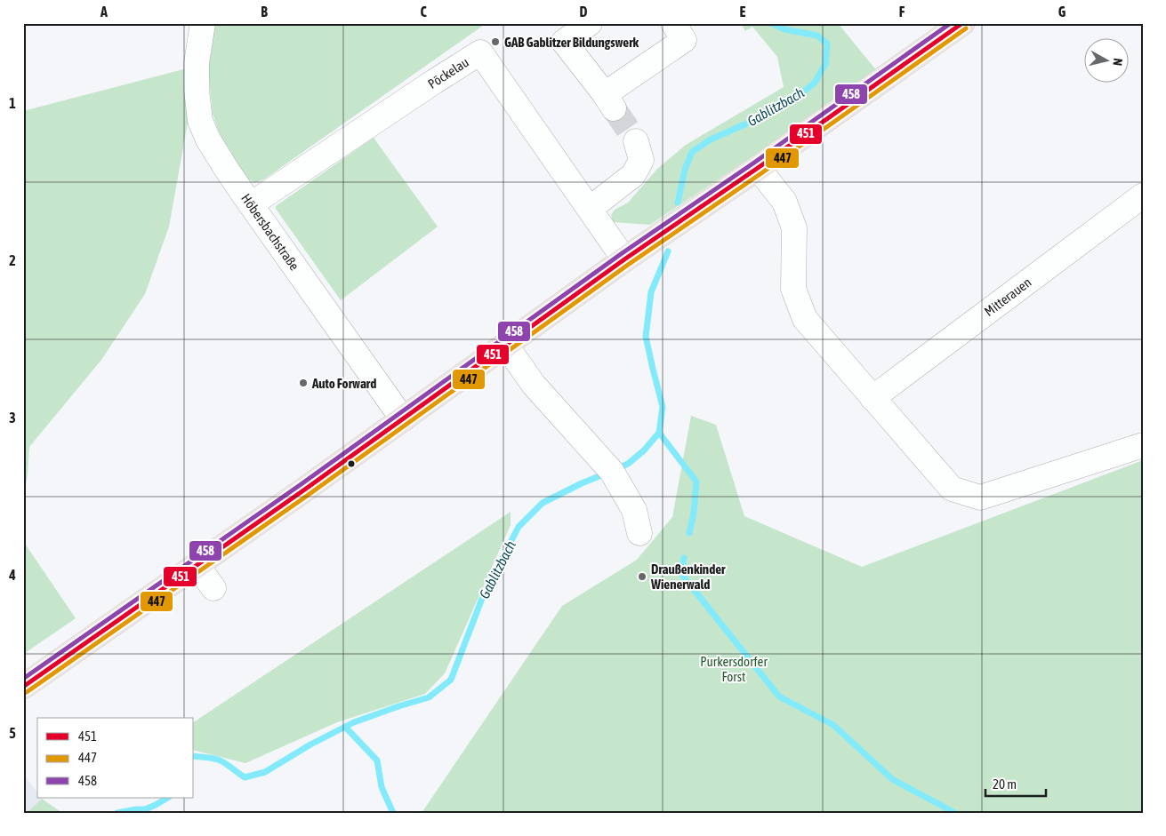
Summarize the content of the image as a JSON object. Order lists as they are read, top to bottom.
{
  "streets": {
    "street": ["Pöckelau", "Höbersbachstraße", "Mitterauen"]
  },
  "crossings": [
    ["Pöckelau", "Höbersbachstraße"]
  ],
  "water": ["Gablitzbach"],
  "parks": ["Purkersdorfer Forst"],
  "places": ["GAB Gablitzer Bildungswerk", "Auto Forward", "Draußenkinder Wienerwald"],
  "lines": ["transit line 451", "transit line 458", "transit line 447"],
  "legend": ["451", "447", "458"],
  "scale_bar": "20 m",
  "north": "right",
  "grid": {
    "columns": [
      "A",
      "B",
      "C",
      "D",
      "E",
      "F",
      "G"
    ],
    "rows": [
      "1",
      "2",
      "3",
      "4",
      "5"
    ]
  }
}
